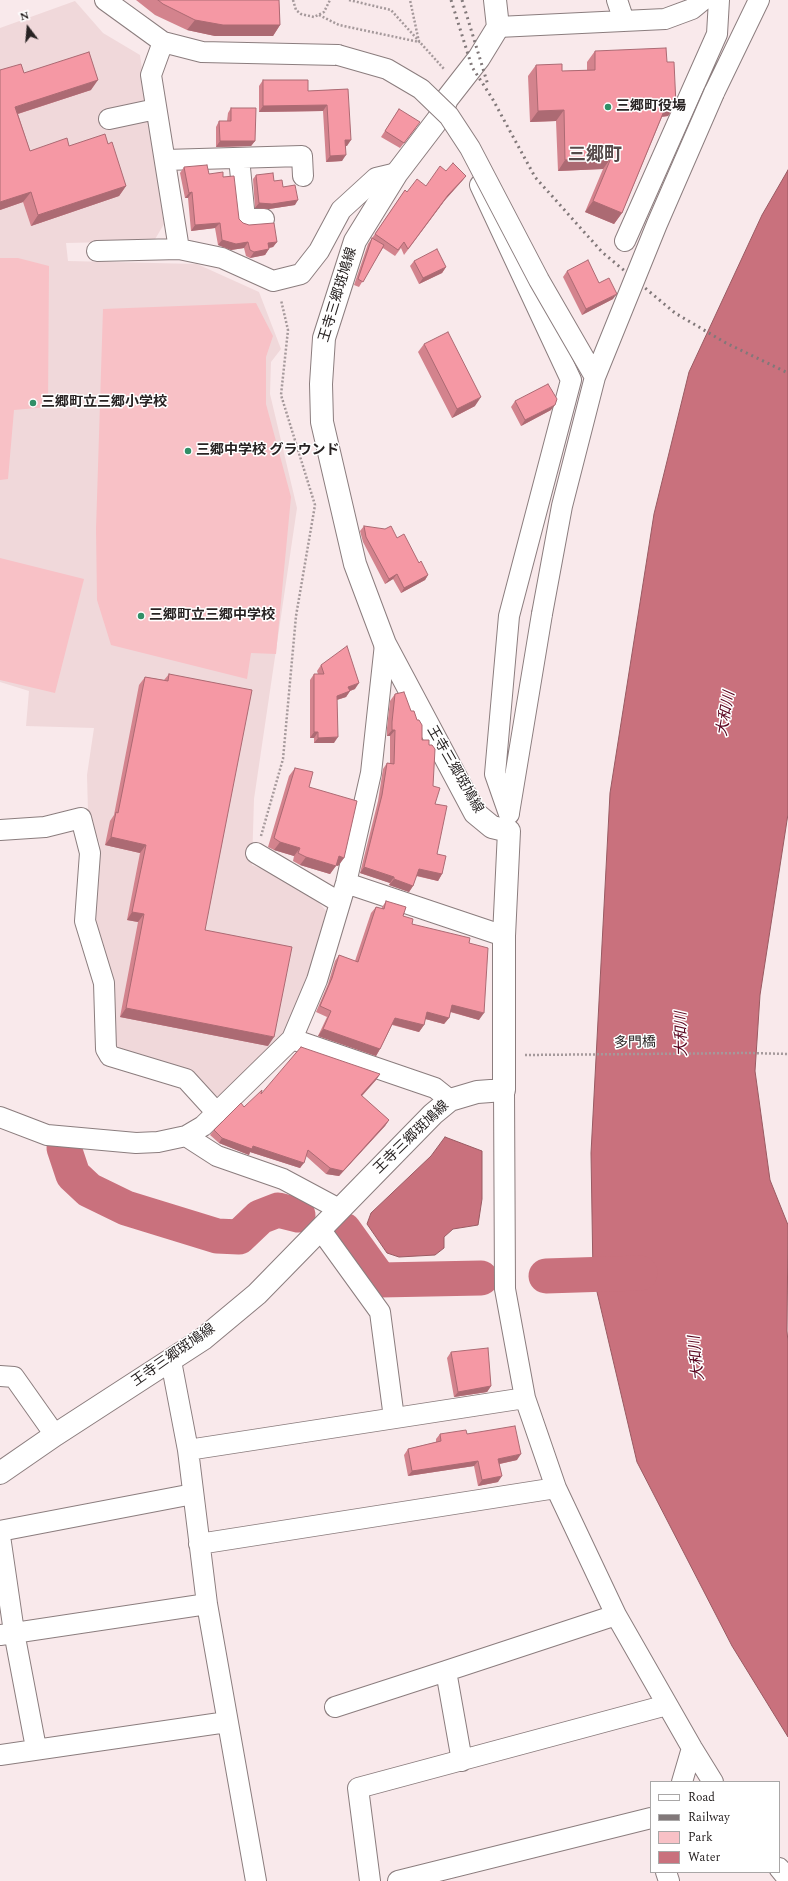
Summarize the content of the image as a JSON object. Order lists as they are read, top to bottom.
{
  "streets": {
    "main road": ["王寺三郷斑鳩線"],
    "path": ["多門橋"]
  },
  "districts": ["三郷町"],
  "water": ["大和川"],
  "places": [
    "三郷町役場",
    "三郷町立三郷小学校",
    "三郷中学校 グラウンド",
    "三郷町立三郷中学校"
  ],
  "legend": [
    "Road",
    "Railway",
    "Park",
    "Water"
  ],
  "north": "top"
}
